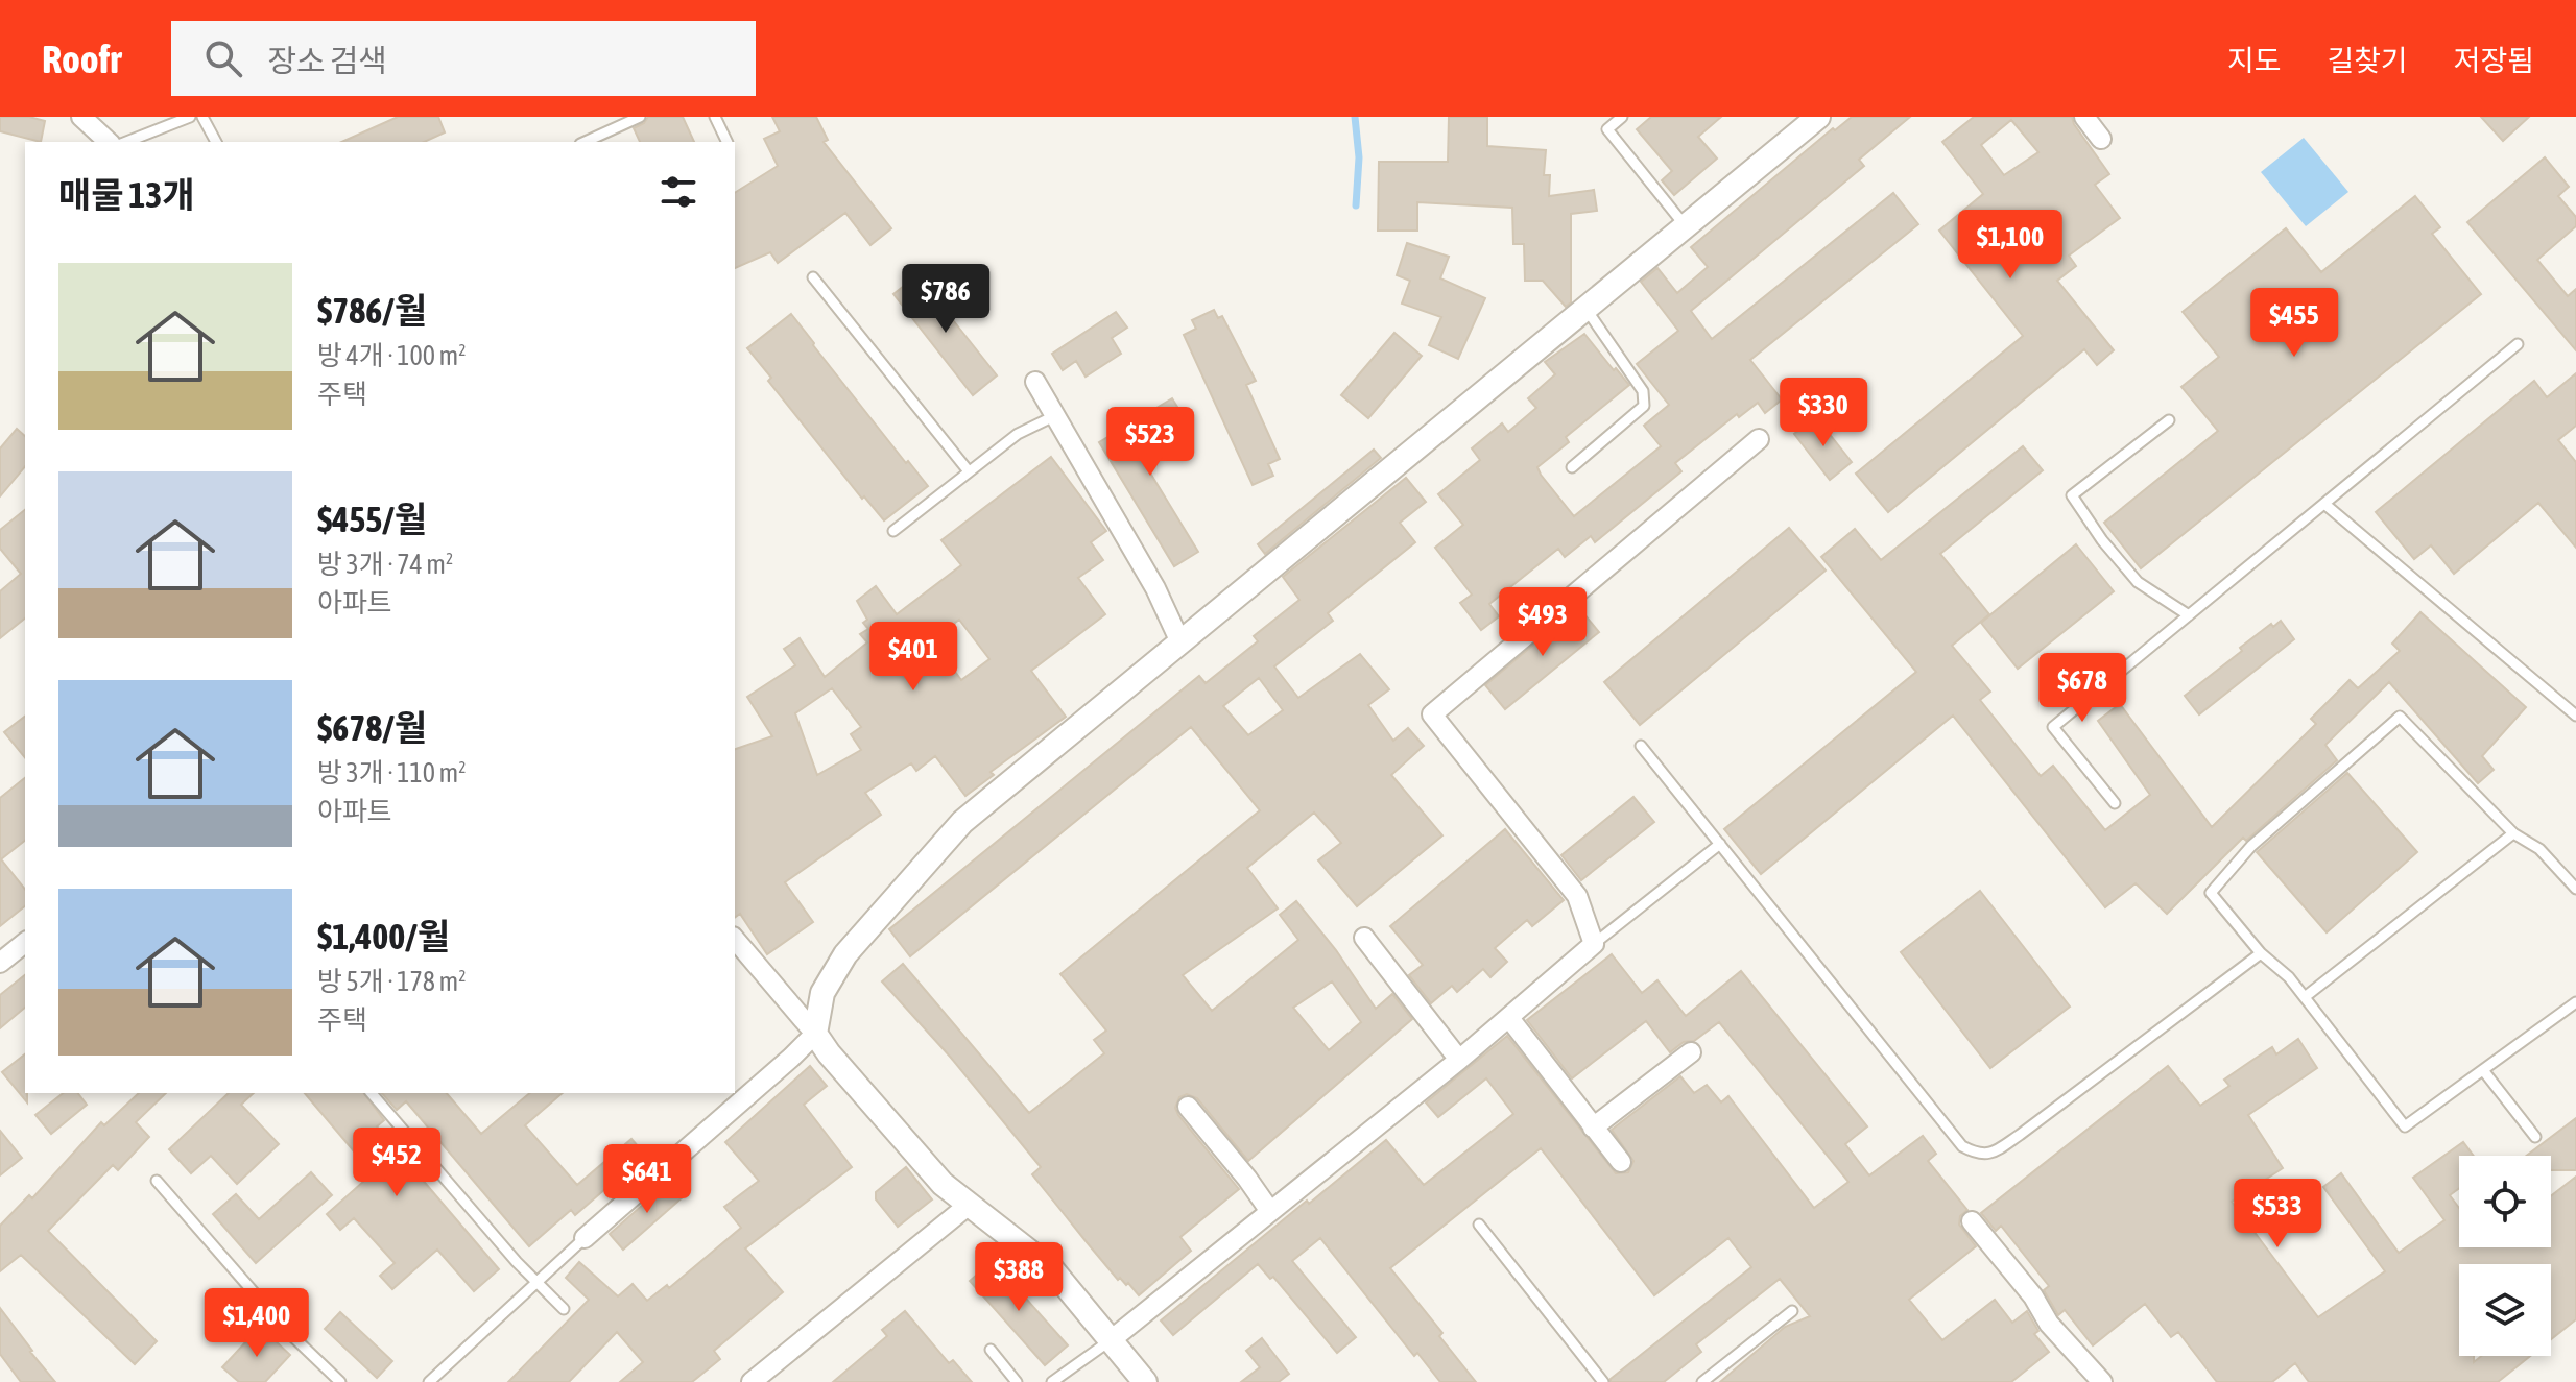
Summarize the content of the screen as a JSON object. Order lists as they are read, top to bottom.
{
  "page": {
    "header": "Roofr",
    "search": "장소 검색",
    "nav": ["지도", "길찾기", "저장됨"],
    "heading": "매물 13개",
    "price": [
      "$1,100",
      "$786",
      "$455",
      "$330",
      "$523",
      "$493",
      "$401",
      "$678",
      "$452",
      "$641",
      "$533",
      "$388",
      "$1,400"
    ],
    "list": [
      {
        "name": "$786/월",
        "note": "방 4개 · 100 m² · 주택"
      },
      {
        "name": "$455/월",
        "note": "방 3개 · 74 m² · 아파트"
      },
      {
        "name": "$678/월",
        "note": "방 3개 · 110 m² · 아파트"
      },
      {
        "name": "$1,400/월",
        "note": "방 5개 · 178 m² · 주택"
      }
    ]
  }
}
